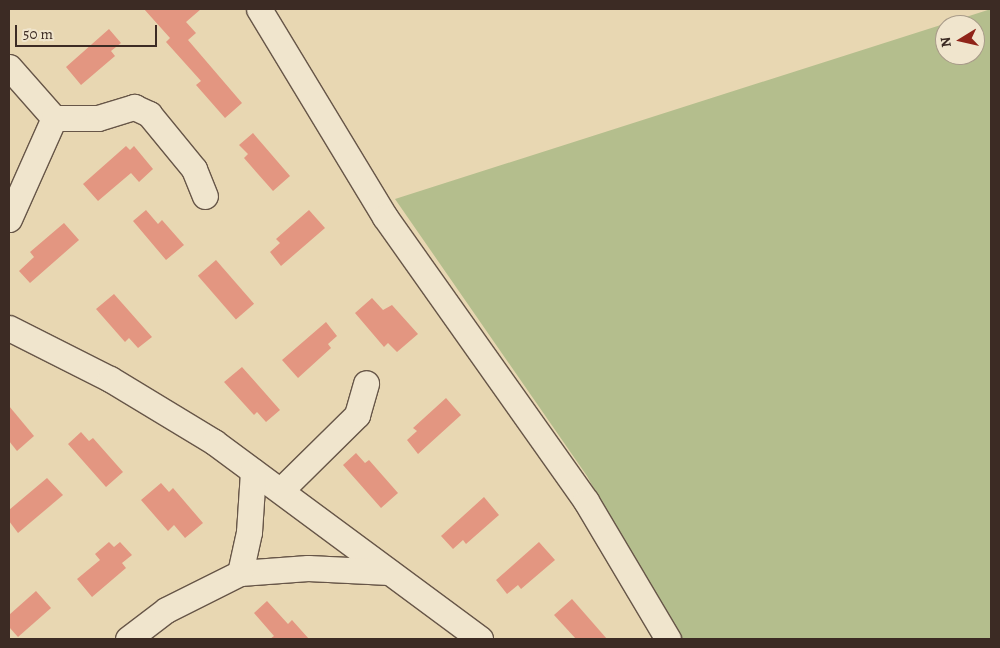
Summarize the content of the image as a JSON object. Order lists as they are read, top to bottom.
{
  "scale_bar": "50 m",
  "north": "left"
}
